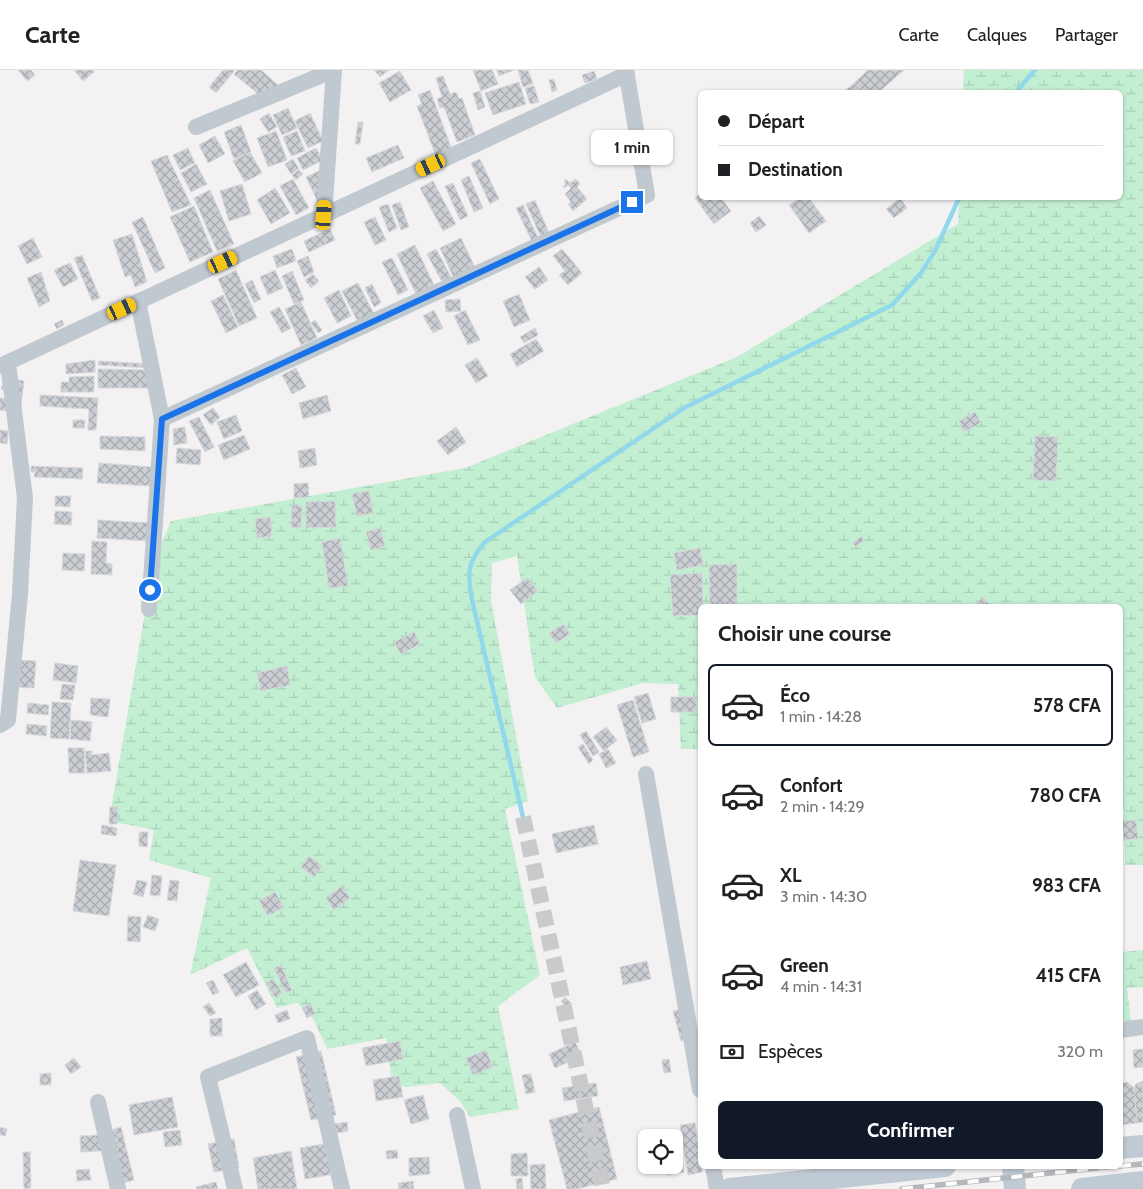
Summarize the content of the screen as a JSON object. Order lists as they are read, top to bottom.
{
  "page": {
    "header": "Carte",
    "nav": ["Carte", "Calques", "Partager"],
    "banner": ["Départ", "Destination"],
    "bubble": "1 min",
    "heading": "Choisir une course",
    "list": [
      {
        "name": "Éco",
        "note": "1 min · 14:28",
        "value": "578 CFA"
      },
      {
        "name": "Confort",
        "note": "2 min · 14:29",
        "value": "780 CFA"
      },
      {
        "name": "XL",
        "note": "3 min · 14:30",
        "value": "983 CFA"
      },
      {
        "name": "Green",
        "note": "4 min · 14:31",
        "value": "415 CFA"
      }
    ],
    "pay": ["Espèces", "320 m"],
    "buttons": "Confirmer"
  }
}
